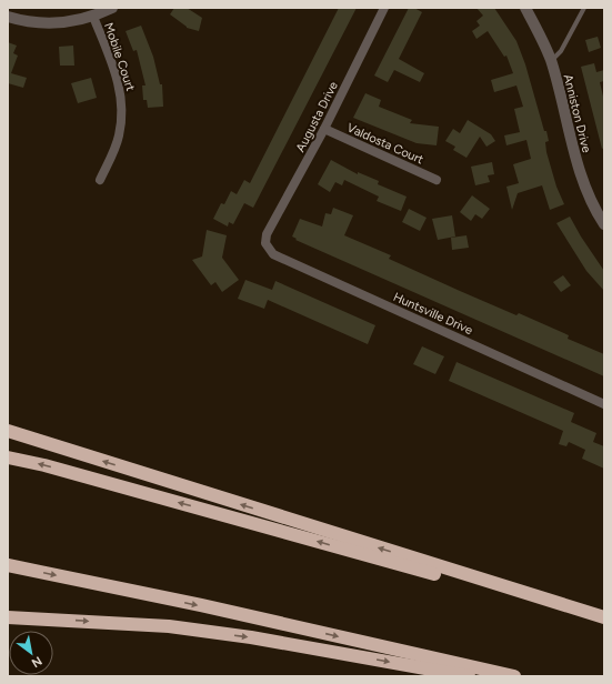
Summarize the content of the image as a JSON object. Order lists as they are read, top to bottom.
{
  "streets": {
    "street": [
      "Mobile Court",
      "Anniston Drive",
      "Augusta Drive",
      "Valdosta Court",
      "Huntsville Drive"
    ]
  },
  "crossings": [
    ["Augusta Drive", "Valdosta Court"],
    ["Augusta Drive", "Huntsville Drive"]
  ],
  "north": "bottom right"
}
